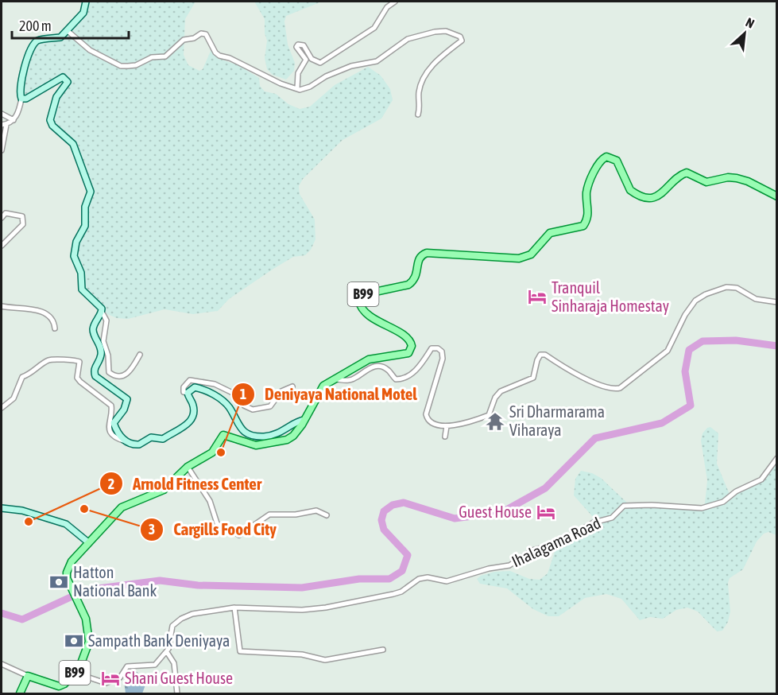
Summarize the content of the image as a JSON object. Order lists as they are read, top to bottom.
{
  "streets": {
    "main road": ["B99"],
    "street": ["Ihalagama Road"]
  },
  "places": {
    "hotel": ["Tranquil Sinharaja Homestay", "Guest House", "Shani Guest House"],
    "temple": ["Sri Dharmarama Viharaya"],
    "other": ["Deniyaya National Motel", "Cargills Food City", "Arnold Fitness Center"],
    "bank": ["Hatton National Bank", "Sampath Bank Deniyaya"]
  },
  "scale_bar": "200 m",
  "north": "top right"
}
